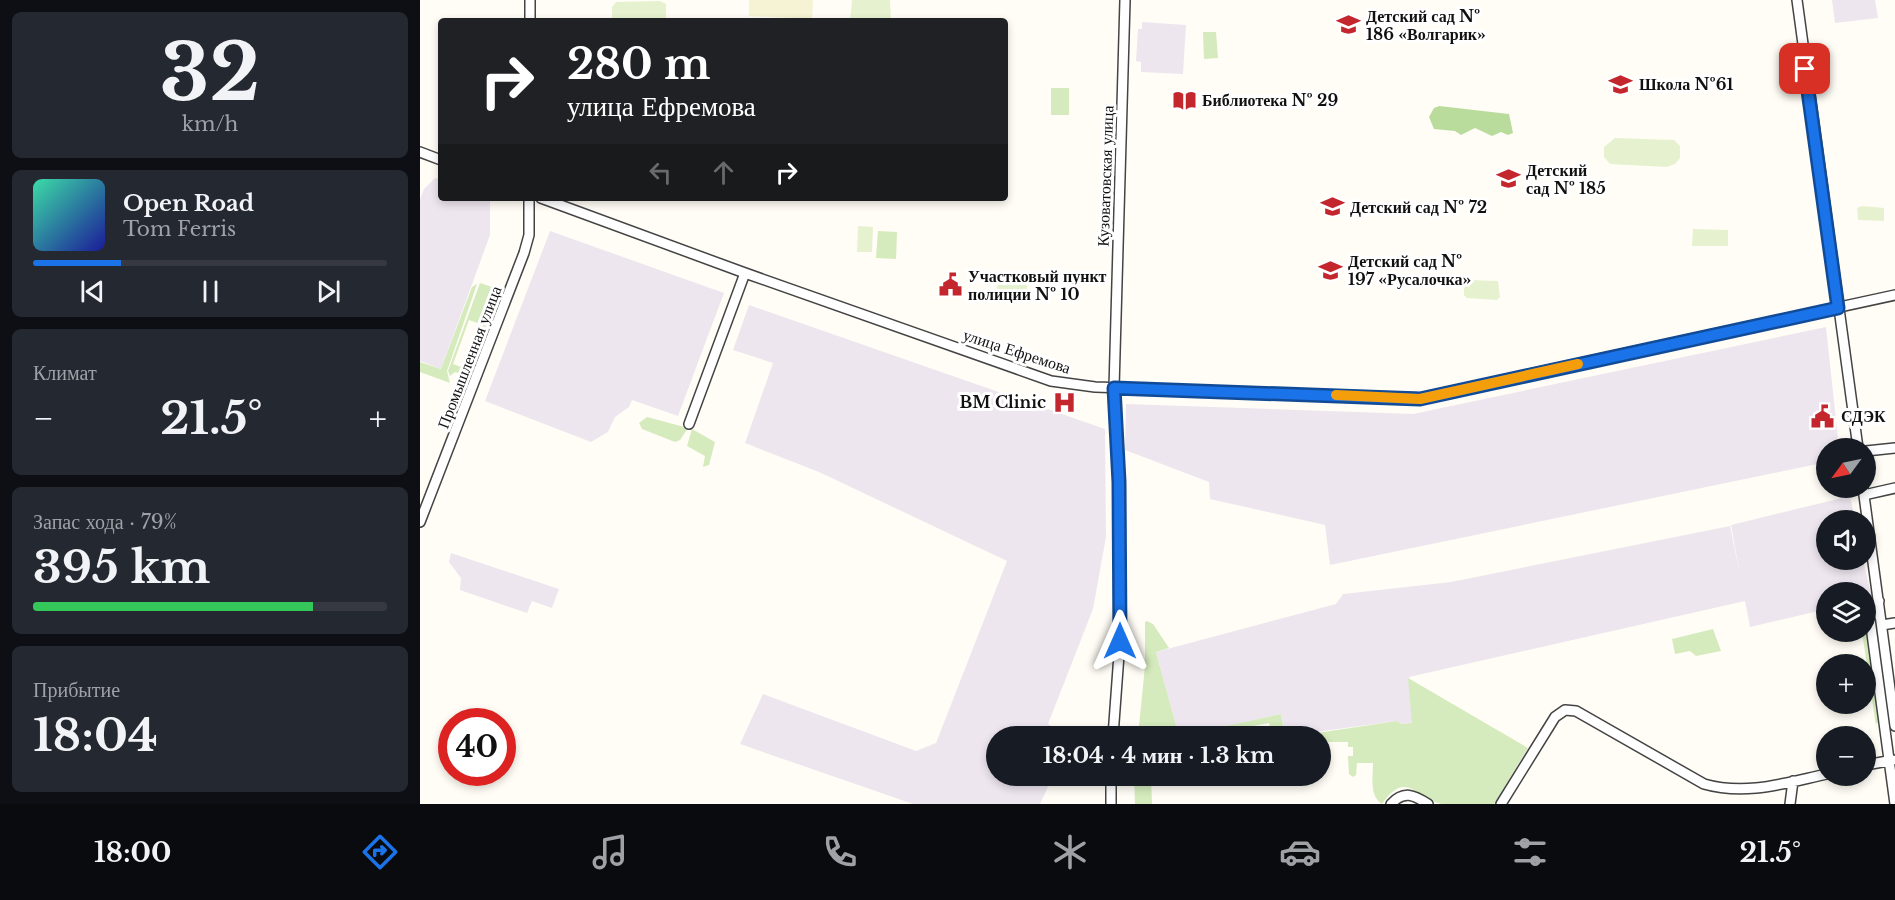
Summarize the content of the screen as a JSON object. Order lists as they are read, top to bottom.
{
  "streets": {
    "street": ["Кузоватовская улица", "улица Ефремова", "Промышленная улица"]
  },
  "crossings": [
    ["Кузоватовская улица", "улица Ефремова"]
  ],
  "places": {
    "school or university": [
      "Детский сад № 186 «Волгарик»",
      "Школа №61",
      "Детский сад № 185",
      "Детский сад № 72",
      "Детский сад № 197 «Русалочка»"
    ],
    "library": ["Библиотека № 29"],
    "public building": ["Участковый пункт полиции № 10", "СДЭК"],
    "hospital": ["BM Clinic"]
  },
  "north": "bottom left",
  "page": {
    "tile": [
      ["32", "km/h"],
      "Климат",
      ["Запас хода · 79%", "395 km"],
      ["Прибытие", "18:04"]
    ],
    "turn": ["280 m", "улица Ефремова"],
    "song": ["Open Road", "Tom Ferris"],
    "heat": ["−", "21.5°", "+"],
    "map_buttons": ["+", "−"],
    "limit": "40",
    "trip": "18:04 · 4 мин · 1.3 km",
    "tabs": ["18:00", "21.5°"]
  }
}
